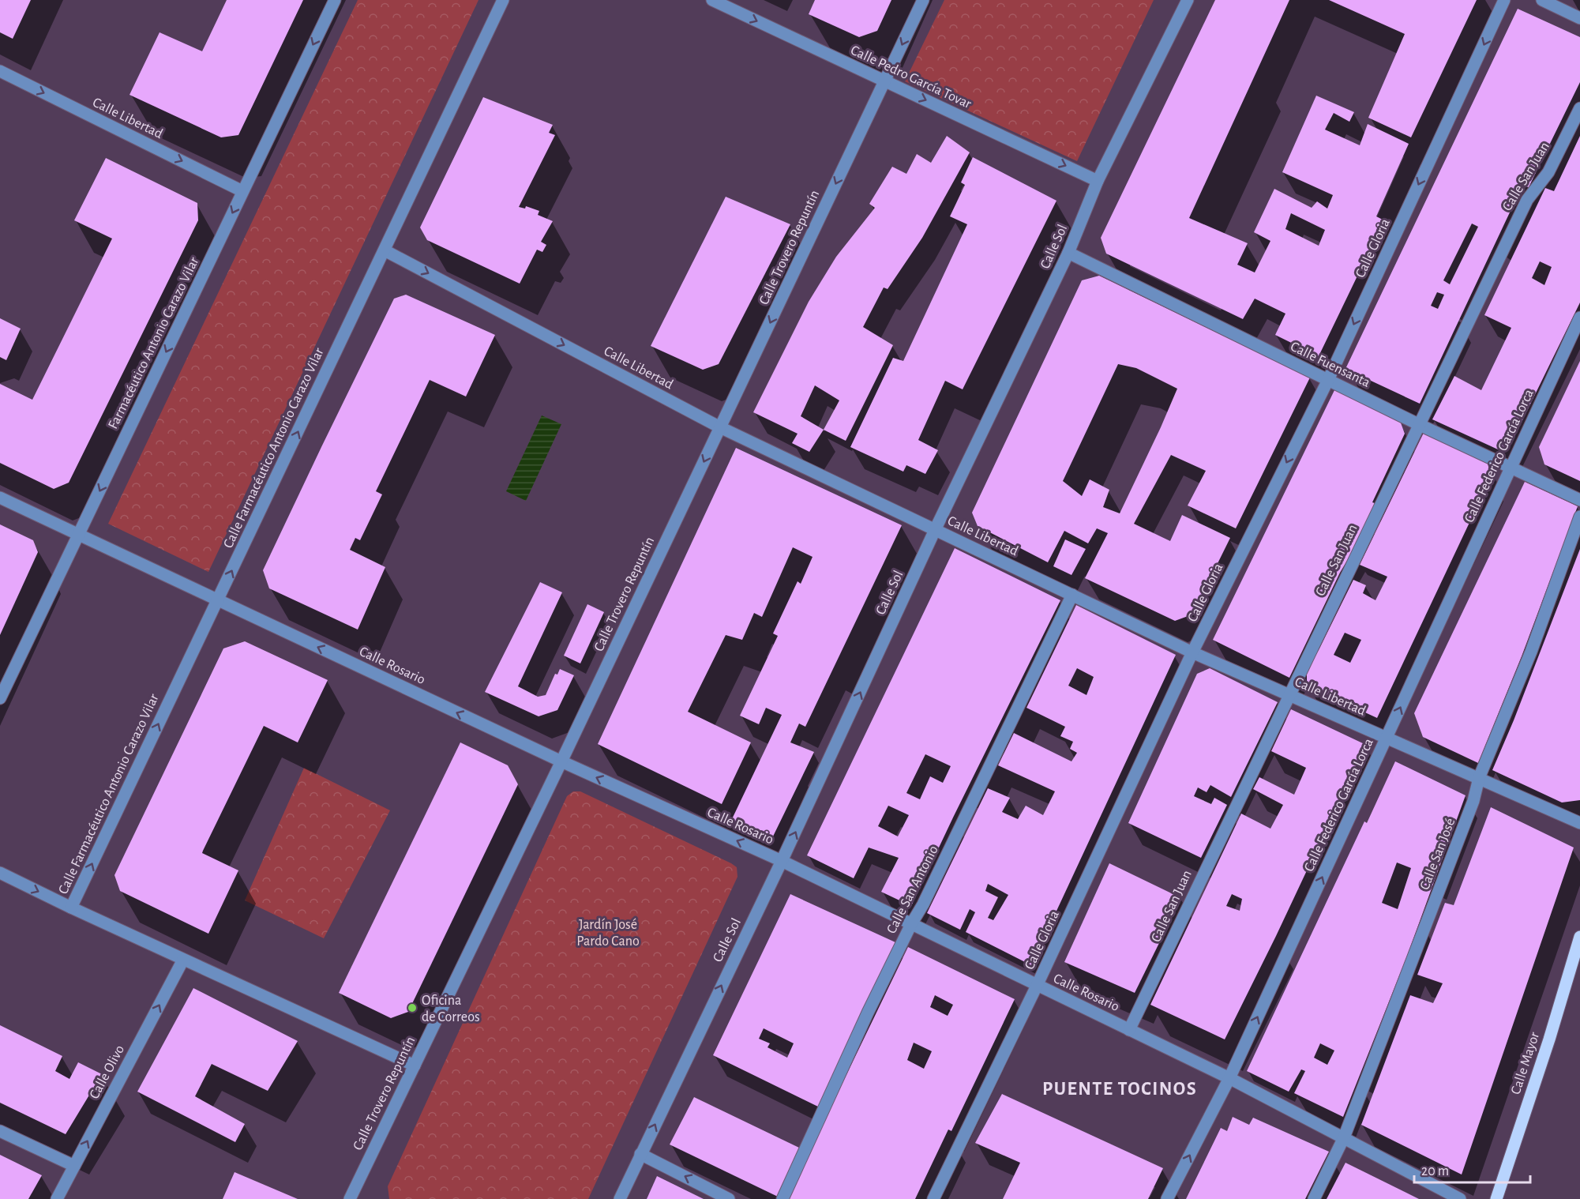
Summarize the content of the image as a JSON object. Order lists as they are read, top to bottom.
{
  "streets": {
    "main road": ["Calle Mayor"],
    "street": [
      "Calle Pedro García Tovar",
      "Calle Libertad",
      "Calle San Juan",
      "Calle Sol",
      "Calle Trovero Repuntín",
      "Calle Gloria",
      "Farmacéutico Antonio Carazo Vilar",
      "Calle Fuensanta",
      "Calle Farmacéutico Antonio Carazo Vilar",
      "Calle Federico García Lorca",
      "Calle Rosario",
      "Calle San José",
      "Calle San Antonio",
      "Calle Olivo"
    ]
  },
  "crossings": [
    ["Calle Pedro García Tovar", "Calle Sol"],
    ["Calle Pedro García Tovar", "Calle Trovero Repuntín"],
    ["Calle Libertad", "Calle San Juan"],
    ["Calle Libertad", "Calle Sol"],
    ["Calle Libertad", "Calle Trovero Repuntín"],
    ["Calle Libertad", "Calle Gloria"],
    ["Calle Libertad", "Farmacéutico Antonio Carazo Vilar"],
    ["Calle Libertad", "Calle Farmacéutico Antonio Carazo Vilar"],
    ["Calle Libertad", "Calle Federico García Lorca"],
    ["Calle Libertad", "Calle San José"],
    ["Calle Libertad", "Calle San Antonio"],
    ["Calle San Juan", "Calle Fuensanta"],
    ["Calle San Juan", "Calle Rosario"],
    ["Calle Sol", "Calle Fuensanta"],
    ["Calle Sol", "Calle Rosario"],
    ["Calle Trovero Repuntín", "Calle Rosario"],
    ["Calle Gloria", "Calle Fuensanta"],
    ["Calle Gloria", "Calle Rosario"],
    ["Farmacéutico Antonio Carazo Vilar", "Calle Rosario"],
    ["Calle Fuensanta", "Calle Federico García Lorca"],
    ["Calle Farmacéutico Antonio Carazo Vilar", "Calle Rosario"],
    ["Calle Federico García Lorca", "Calle Rosario"],
    ["Calle Rosario", "Calle San José"],
    ["Calle Rosario", "Calle San Antonio"]
  ],
  "one_way": [
    "Calle Pedro García Tovar",
    "Calle Libertad",
    "Calle Sol",
    "Calle Trovero Repuntín",
    "Calle Gloria",
    "Farmacéutico Antonio Carazo Vilar",
    "Calle Farmacéutico Antonio Carazo Vilar",
    "Calle Federico García Lorca",
    "Calle Rosario",
    "Calle Olivo"
  ],
  "districts": ["PUENTE TOCINOS"],
  "parks": ["Jardín José Pardo Cano"],
  "places": ["Oficina de Correos"],
  "scale_bar": "20 m"
}
